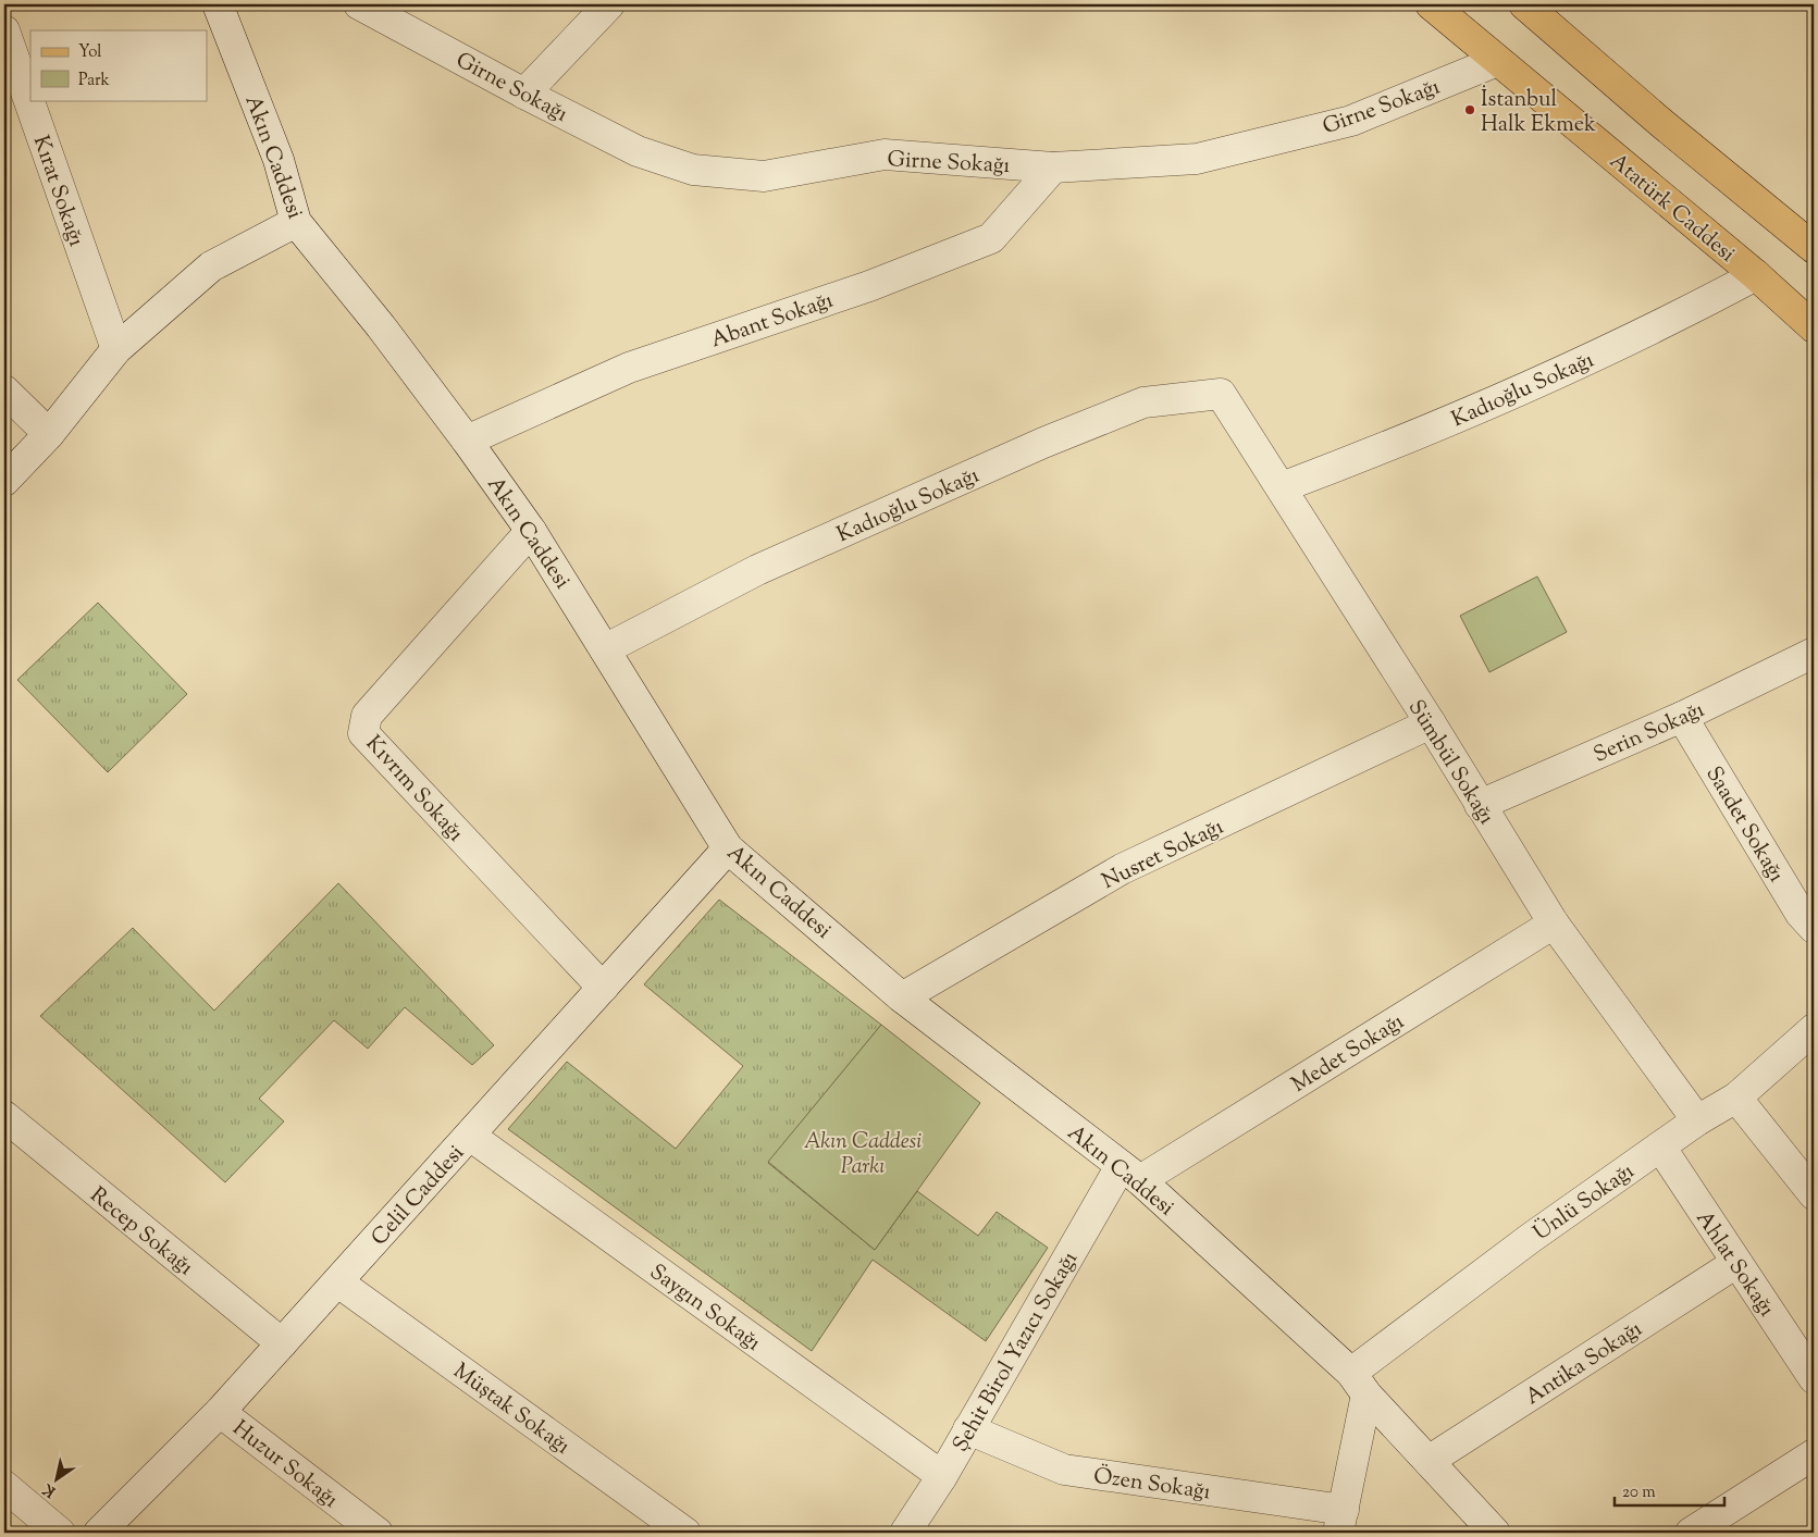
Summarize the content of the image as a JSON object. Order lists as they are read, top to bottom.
{
  "streets": {
    "main road": ["Atatürk Caddesi"],
    "street": [
      "Girne Sokağı",
      "Akın Caddesi",
      "Kırat Sokağı",
      "Abant Sokağı",
      "Kadıoğlu Sokağı",
      "Serin Sokağı",
      "Sümbül Sokağı",
      "Kıvrım Sokağı",
      "Saadet Sokağı",
      "Nusret Sokağı",
      "Medet Sokağı",
      "Celil Caddesi",
      "Ünlü Sokağı",
      "Recep Sokağı",
      "Ahlat Sokağı",
      "Saygın Sokağı",
      "Şehit Birol Yazıcı Sokağı",
      "Antika Sokağı",
      "Müştak Sokağı",
      "Huzur Sokağı",
      "Özen Sokağı"
    ]
  },
  "crossings": [
    ["Girne Sokağı", "Atatürk Caddesi"],
    ["Girne Sokağı", "Abant Sokağı"],
    ["Akın Caddesi", "Abant Sokağı"],
    ["Akın Caddesi", "Kadıoğlu Sokağı"],
    ["Akın Caddesi", "Kıvrım Sokağı"],
    ["Akın Caddesi", "Nusret Sokağı"],
    ["Akın Caddesi", "Medet Sokağı"],
    ["Akın Caddesi", "Celil Caddesi"],
    ["Akın Caddesi", "Ünlü Sokağı"],
    ["Akın Caddesi", "Şehit Birol Yazıcı Sokağı"],
    ["Akın Caddesi", "Antika Sokağı"],
    ["Atatürk Caddesi", "Kadıoğlu Sokağı"],
    ["Kadıoğlu Sokağı", "Sümbül Sokağı"],
    ["Serin Sokağı", "Sümbül Sokağı"],
    ["Serin Sokağı", "Saadet Sokağı"],
    ["Sümbül Sokağı", "Nusret Sokağı"],
    ["Sümbül Sokağı", "Medet Sokağı"],
    ["Sümbül Sokağı", "Ünlü Sokağı"],
    ["Kıvrım Sokağı", "Celil Caddesi"],
    ["Medet Sokağı", "Şehit Birol Yazıcı Sokağı"],
    ["Celil Caddesi", "Recep Sokağı"],
    ["Celil Caddesi", "Saygın Sokağı"],
    ["Celil Caddesi", "Müştak Sokağı"],
    ["Celil Caddesi", "Huzur Sokağı"],
    ["Ünlü Sokağı", "Ahlat Sokağı"],
    ["Ahlat Sokağı", "Antika Sokağı"],
    ["Saygın Sokağı", "Şehit Birol Yazıcı Sokağı"],
    ["Şehit Birol Yazıcı Sokağı", "Özen Sokağı"]
  ],
  "parks": ["Akın Caddesi Parkı"],
  "places": ["İstanbul Halk Ekmek"],
  "legend": ["Yol", "Park"],
  "scale_bar": "20 m",
  "north": "bottom left"
}
